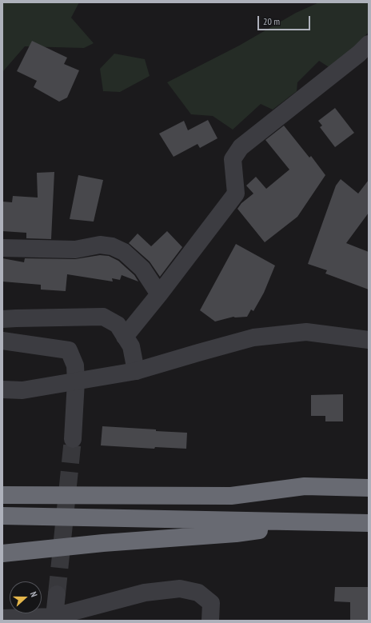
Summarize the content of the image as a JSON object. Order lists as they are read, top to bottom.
{
  "scale_bar": "20 m",
  "north": "right"
}
